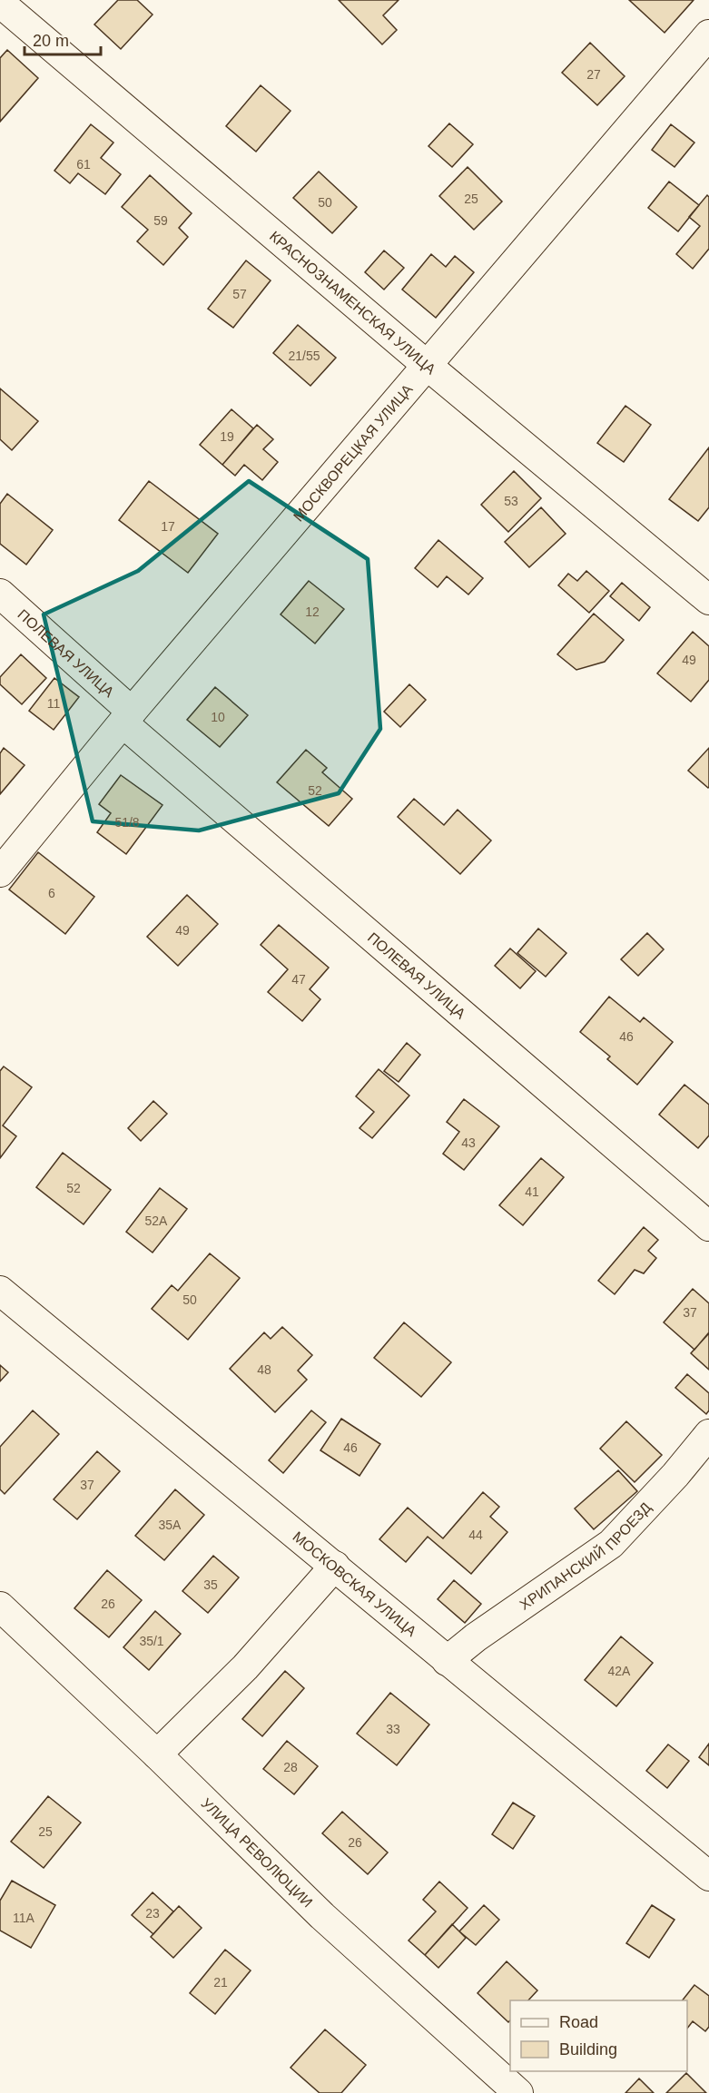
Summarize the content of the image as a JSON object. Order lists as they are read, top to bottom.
{
  "streets": {
    "street": [
      "КРАСНОЗНАМЕНСКАЯ УЛИЦА",
      "МОСКВОРЕЦКАЯ УЛИЦА",
      "ПОЛЕВАЯ УЛИЦА",
      "ХРИПАНСКИЙ ПРОЕЗД",
      "МОСКОВСКАЯ УЛИЦА",
      "УЛИЦА РЕВОЛЮЦИИ"
    ]
  },
  "crossings": [
    ["КРАСНОЗНАМЕНСКАЯ УЛИЦА", "МОСКВОРЕЦКАЯ УЛИЦА"],
    ["МОСКВОРЕЦКАЯ УЛИЦА", "ПОЛЕВАЯ УЛИЦА"],
    ["ХРИПАНСКИЙ ПРОЕЗД", "МОСКОВСКАЯ УЛИЦА"]
  ],
  "house_numbers": [
    "27",
    "61",
    "25",
    "50",
    "59",
    "57",
    "21/55",
    "19",
    "53",
    "17",
    "12",
    "49",
    "11",
    "10",
    "52",
    "51/8",
    "6",
    "49",
    "47",
    "46",
    "43",
    "52",
    "41",
    "52А",
    "50",
    "37",
    "48",
    "46",
    "37",
    "35А",
    "44",
    "35",
    "26",
    "35/1",
    "42А",
    "33",
    "28",
    "25",
    "26",
    "23",
    "11А",
    "21"
  ],
  "legend": ["Road", "Building"],
  "scale_bar": "20 m"
}
